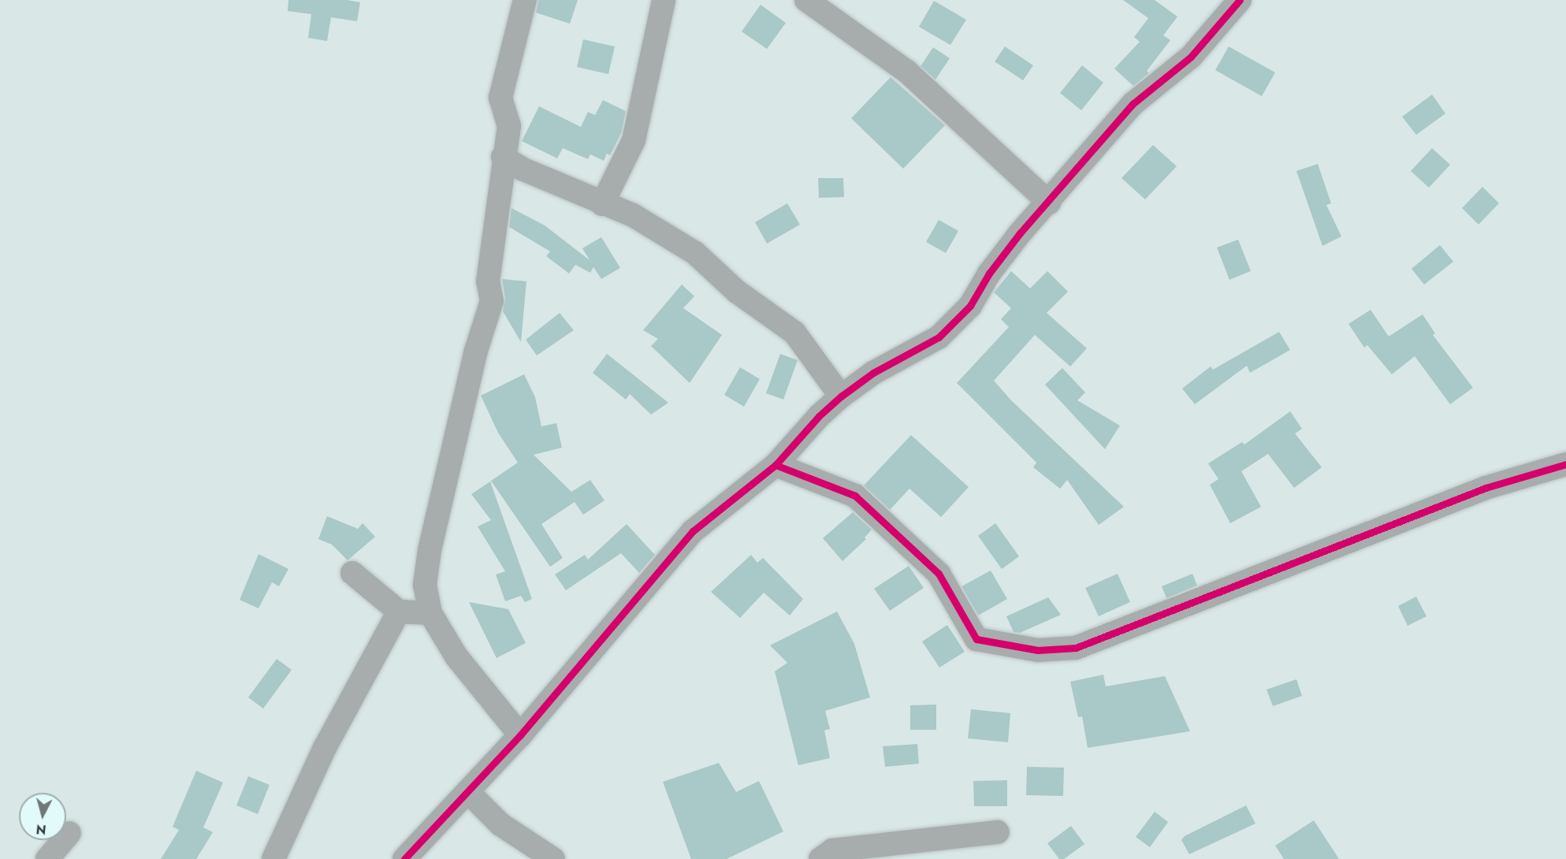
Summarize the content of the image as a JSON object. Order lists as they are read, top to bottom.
{
  "north": "bottom"
}
